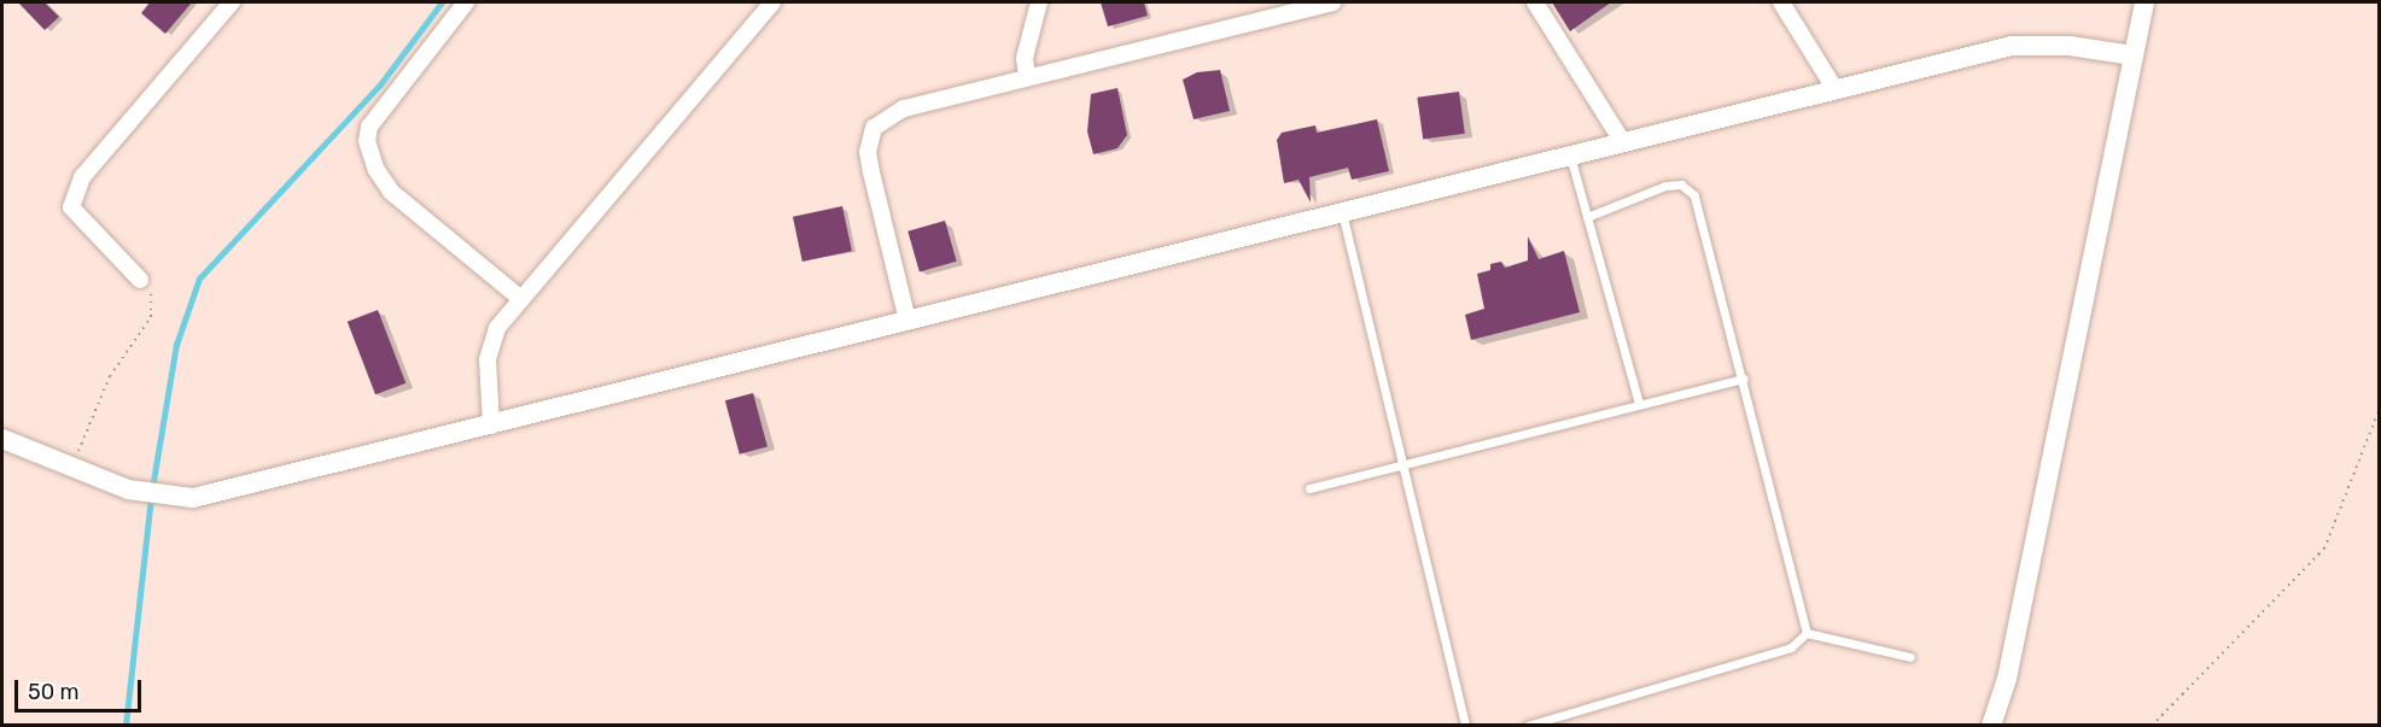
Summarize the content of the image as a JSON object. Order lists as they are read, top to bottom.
{
  "scale_bar": "50 m"
}
